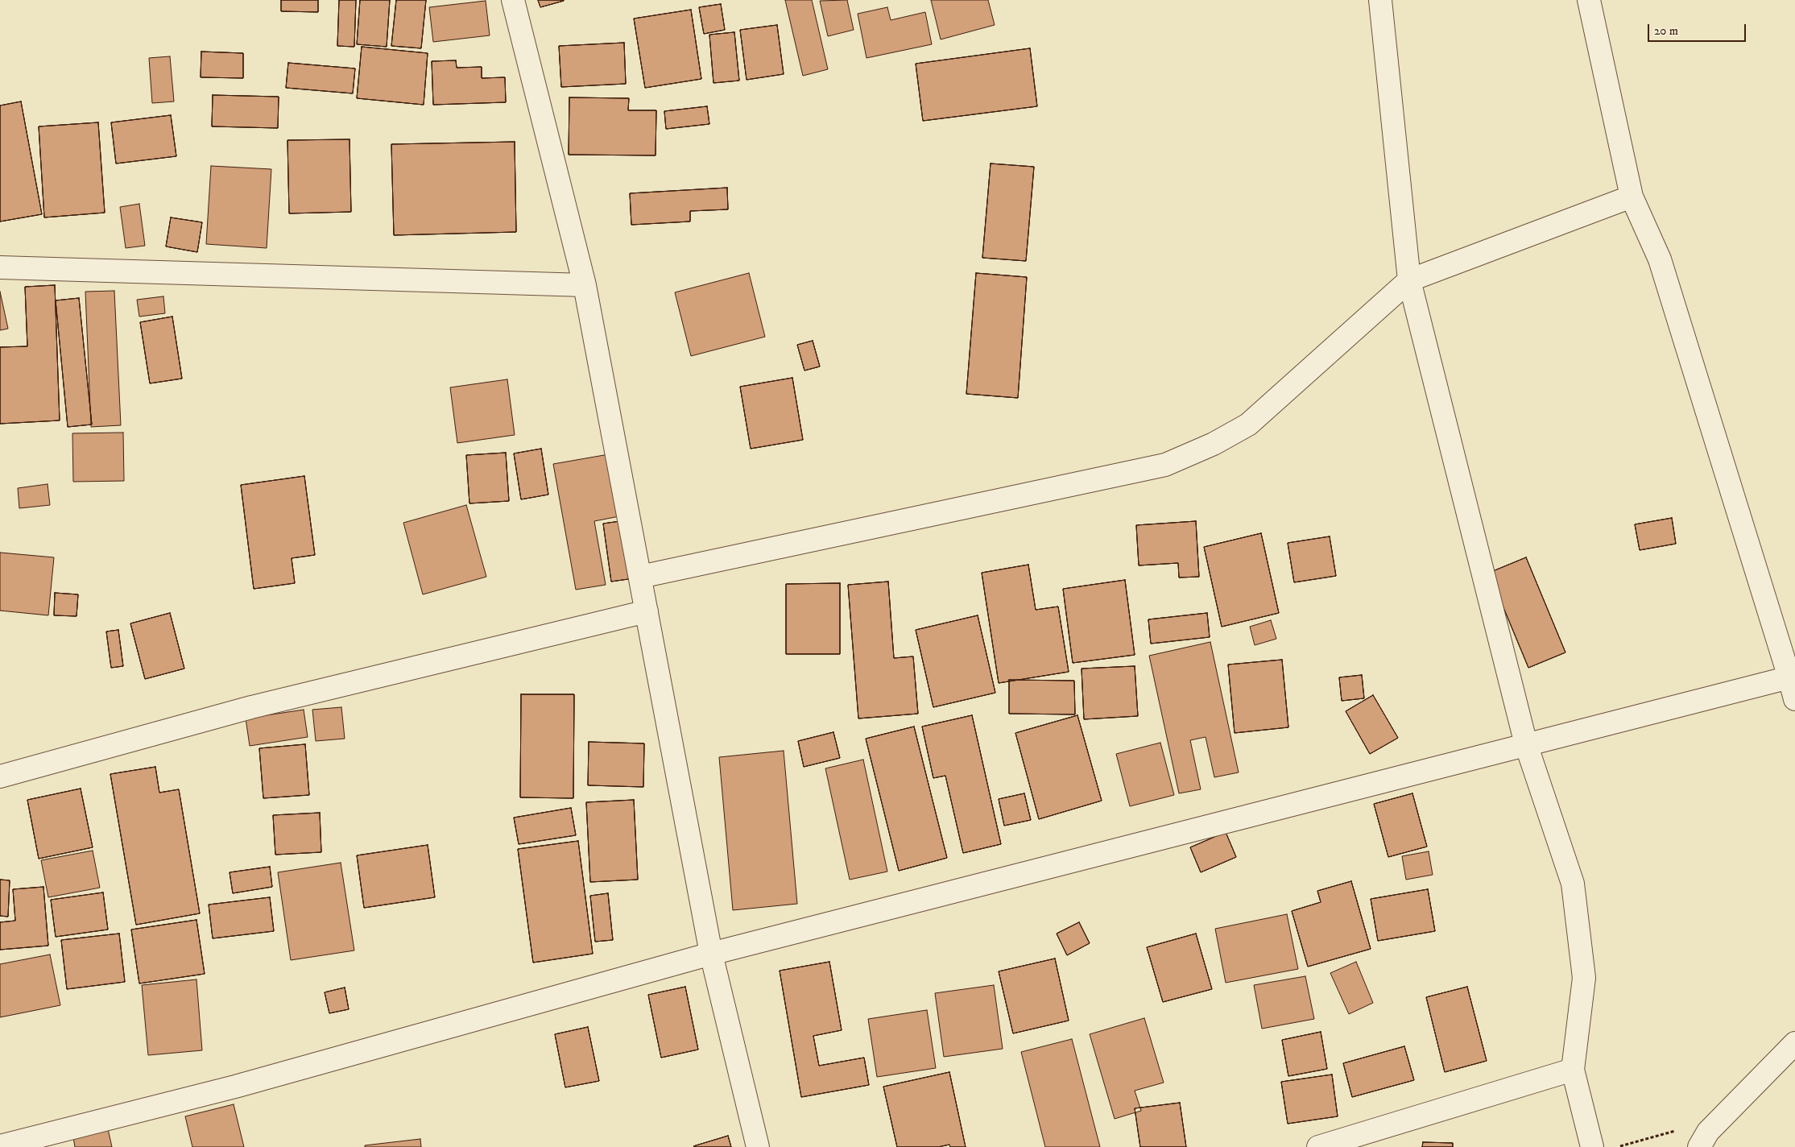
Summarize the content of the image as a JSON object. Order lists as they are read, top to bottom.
{
  "scale_bar": "20 m"
}
